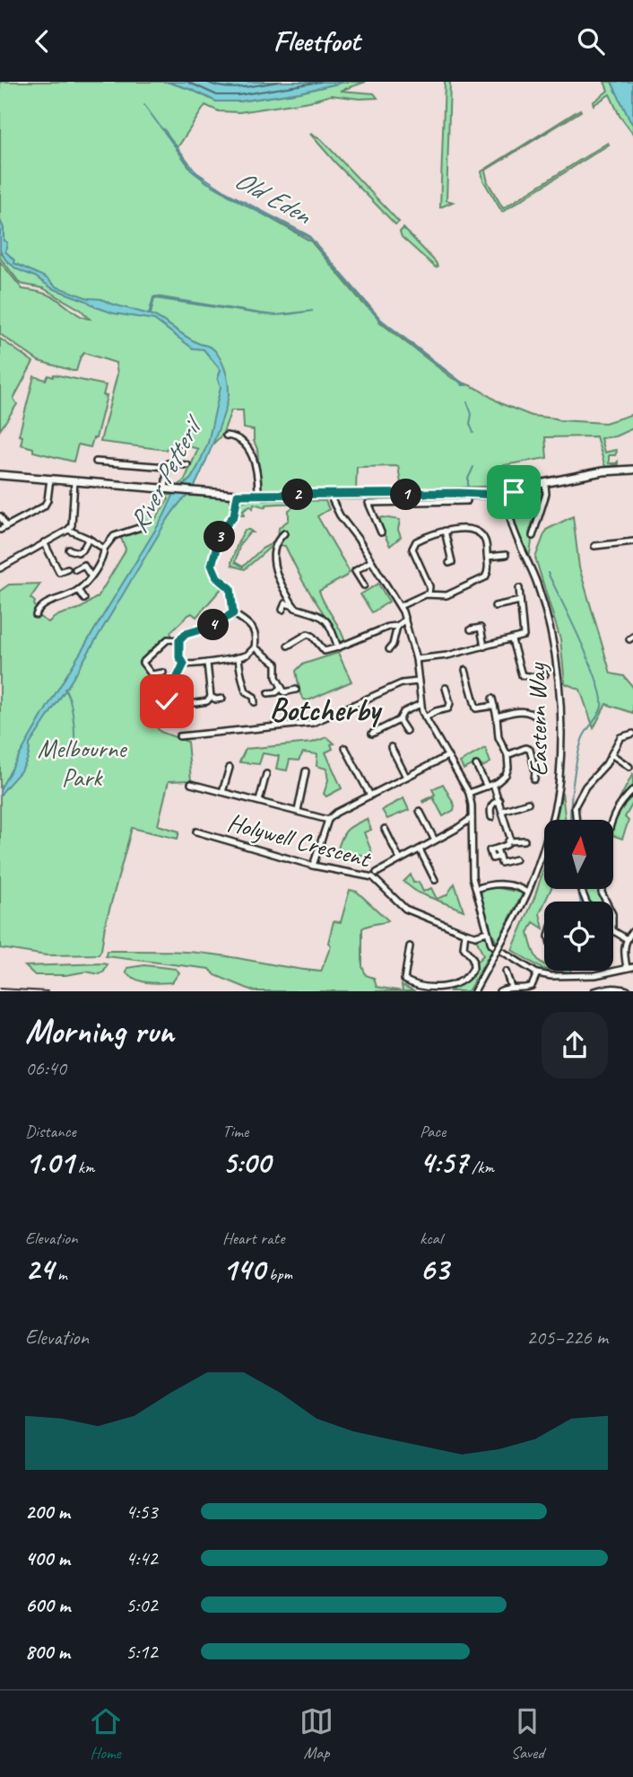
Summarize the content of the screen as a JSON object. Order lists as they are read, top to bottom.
{
  "streets": {
    "street": ["Eastern Way", "Holywell Crescent"]
  },
  "districts": ["Botcherby"],
  "water": ["Old Eden", "River Petteril"],
  "parks": ["Melbourne Park"],
  "north": "top",
  "page": {
    "header": "Fleetfoot",
    "pins": [
      "1",
      "2",
      "3",
      "4"
    ],
    "heading": ["Morning run", "06:40"],
    "stats": [
      ["Distance", "1.01 km"],
      ["Time", "5:00"],
      ["Pace", "4:57 /km"],
      ["Elevation", "24 m"],
      ["Heart rate", "140 bpm"],
      ["kcal", "63"]
    ],
    "chart": ["Elevation", "205–226 m"],
    "list": [
      {
        "name": "200 m",
        "note": "4:53"
      },
      {
        "name": "400 m",
        "note": "4:42"
      },
      {
        "name": "600 m",
        "note": "5:02"
      },
      {
        "name": "800 m",
        "note": "5:12"
      }
    ],
    "tabs": ["Home", "Map", "Saved"]
  }
}
